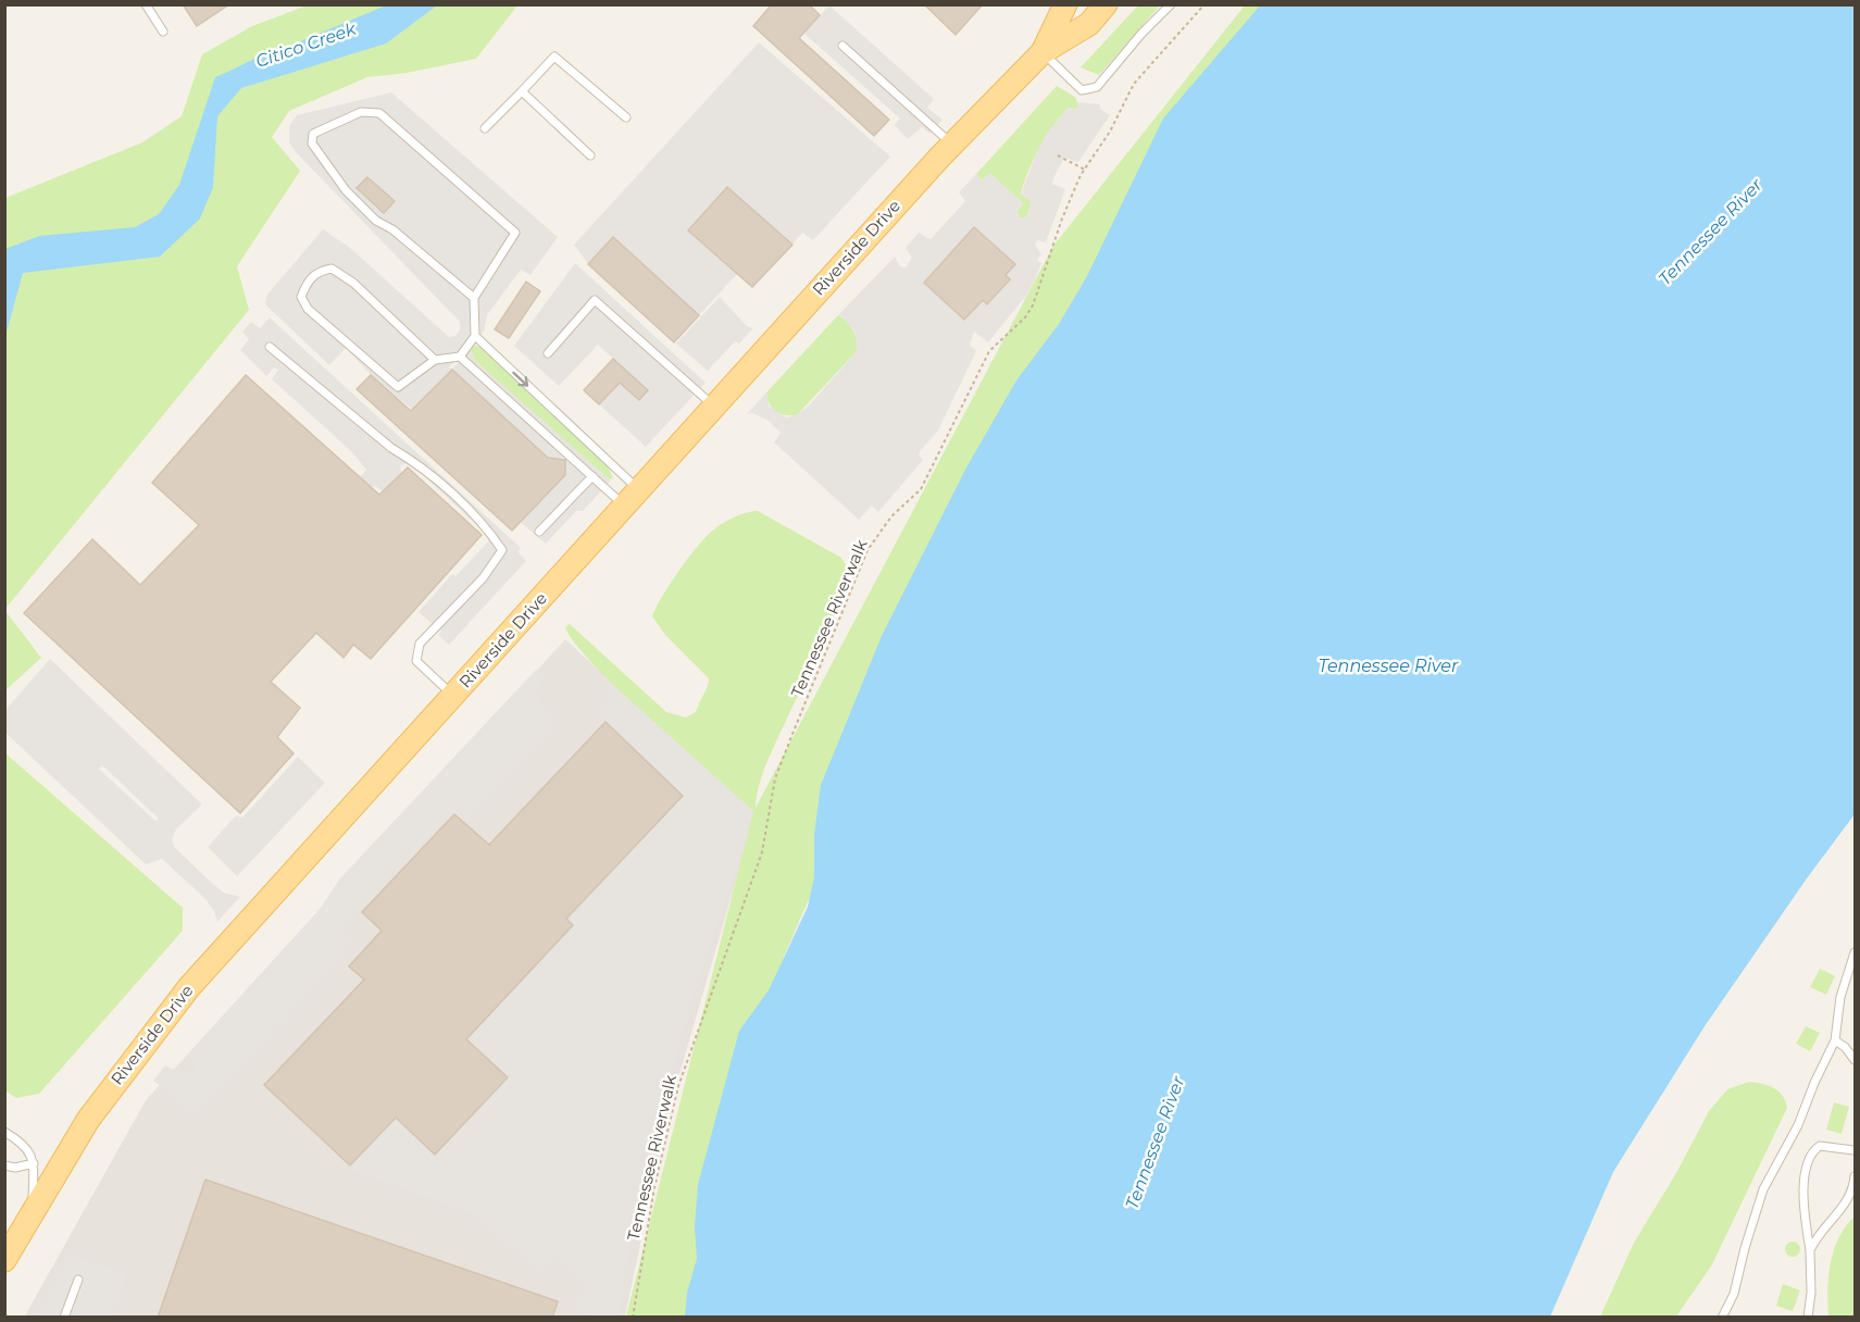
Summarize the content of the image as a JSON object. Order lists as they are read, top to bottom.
{
  "streets": {
    "main road": ["Riverside Drive"],
    "path": ["Tennessee Riverwalk"]
  },
  "water": ["Citico Creek", "Tennessee River"]
}
